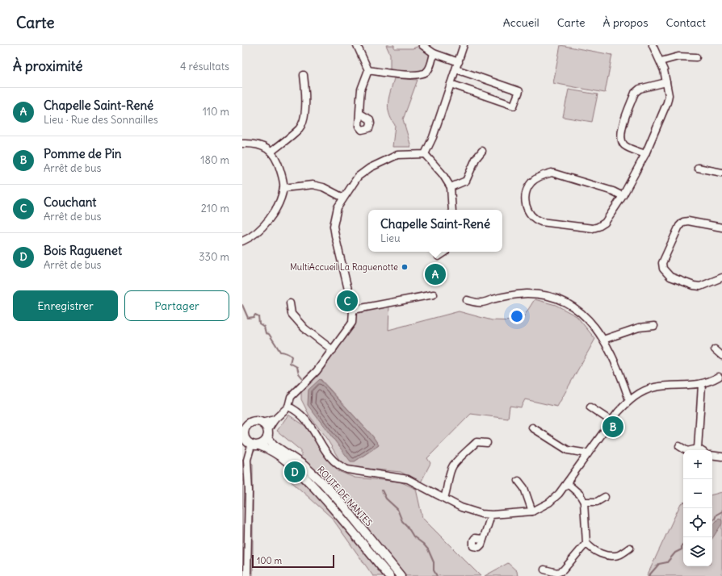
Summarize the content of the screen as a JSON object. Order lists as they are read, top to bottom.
{
  "streets": {
    "main road": ["ROUTE DE NANTES"]
  },
  "places": ["MultiAccueil La Raguenotte"],
  "scale_bar": "100 m",
  "page": {
    "header": "Carte",
    "nav": [
      "Accueil",
      "Carte",
      "À propos",
      "Contact"
    ],
    "heading": ["À proximité", "4 résultats"],
    "list": [
      {
        "mark": "A",
        "name": "Chapelle Saint-René",
        "note": "Lieu · Rue des Sonnailles",
        "value": "110 m"
      },
      {
        "mark": "B",
        "name": "Pomme de Pin",
        "note": "Arrêt de bus",
        "value": "180 m"
      },
      {
        "mark": "C",
        "name": "Couchant",
        "note": "Arrêt de bus",
        "value": "210 m"
      },
      {
        "mark": "D",
        "name": "Bois Raguenet",
        "note": "Arrêt de bus",
        "value": "330 m"
      }
    ],
    "popup": ["Chapelle Saint-René", "Lieu"],
    "pins": [
      "A",
      "C",
      "B",
      "D"
    ],
    "buttons": ["Enregistrer", "Partager"],
    "map_buttons": ["+", "−"],
    "scale": "100 m"
  }
}
